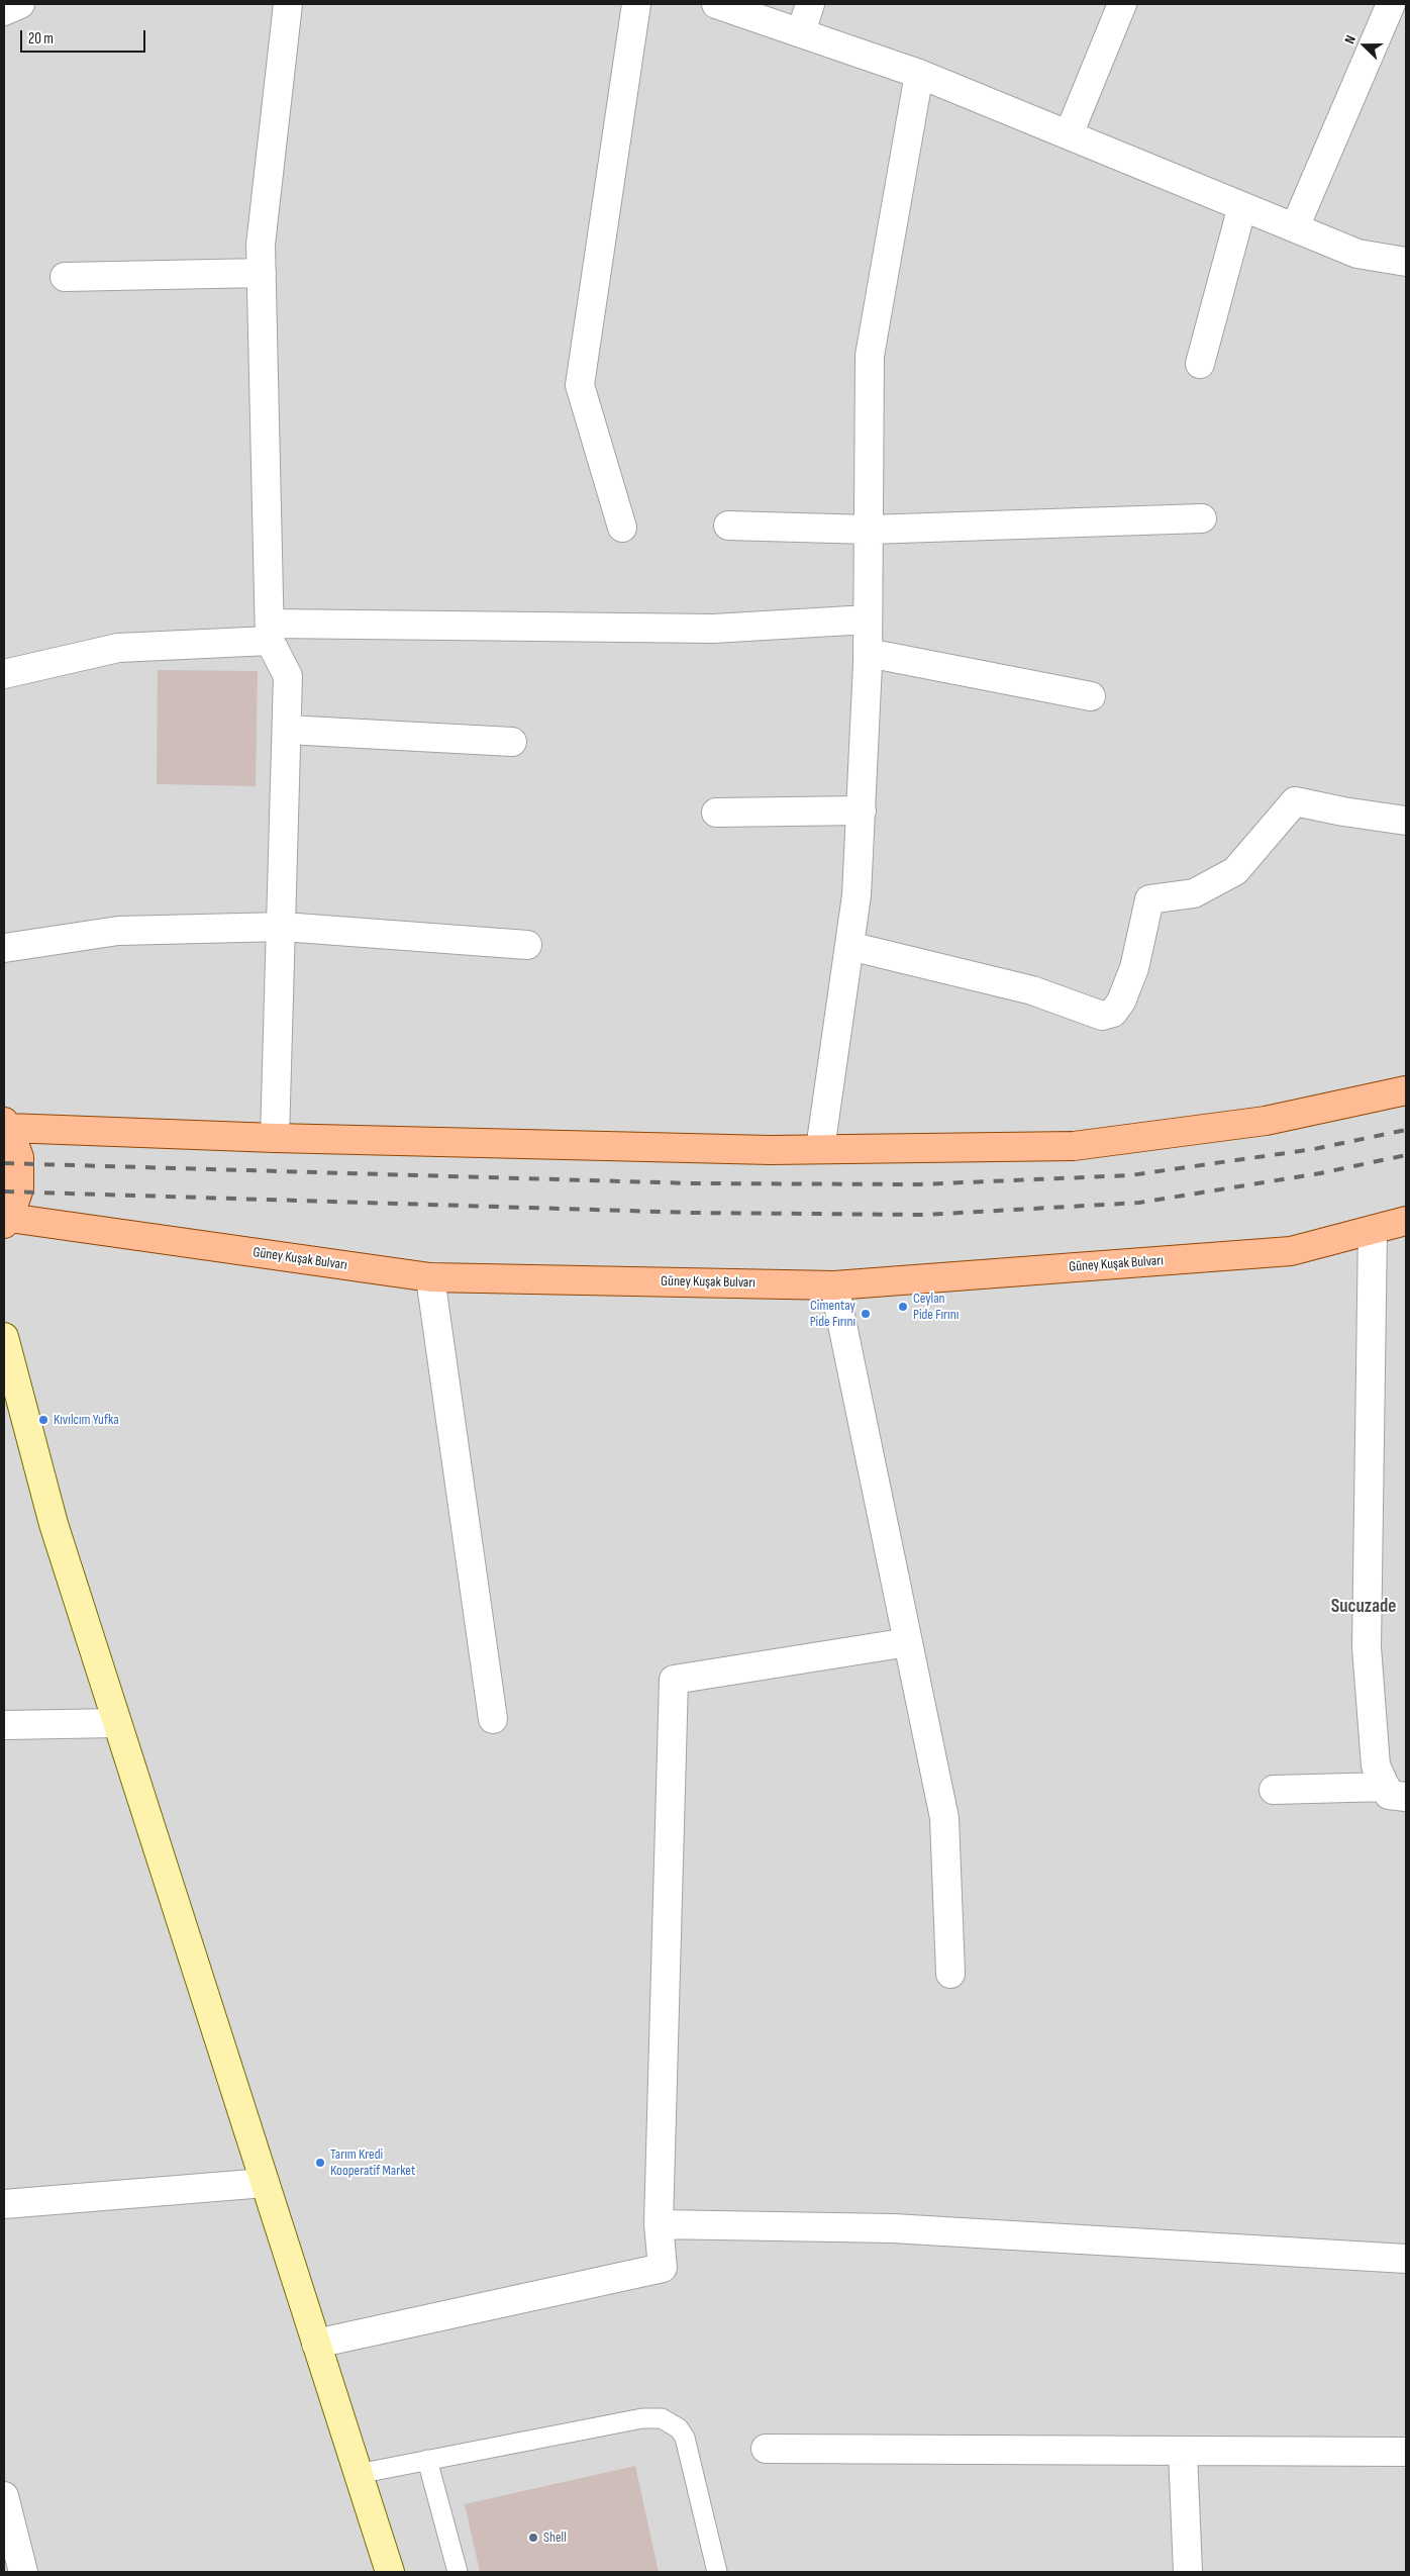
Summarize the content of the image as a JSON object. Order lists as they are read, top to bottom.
{
  "streets": {
    "main road": ["Güney Kuşak Bulvarı"]
  },
  "districts": ["Sucuzade"],
  "places": [
    "Ceylan Pide Fırını",
    "Cimentay Pide Fırını",
    "Kıvılcım Yufka",
    "Tarım Kredi Kooperatif Market",
    "Shell"
  ],
  "scale_bar": "20 m",
  "north": "left"
}
